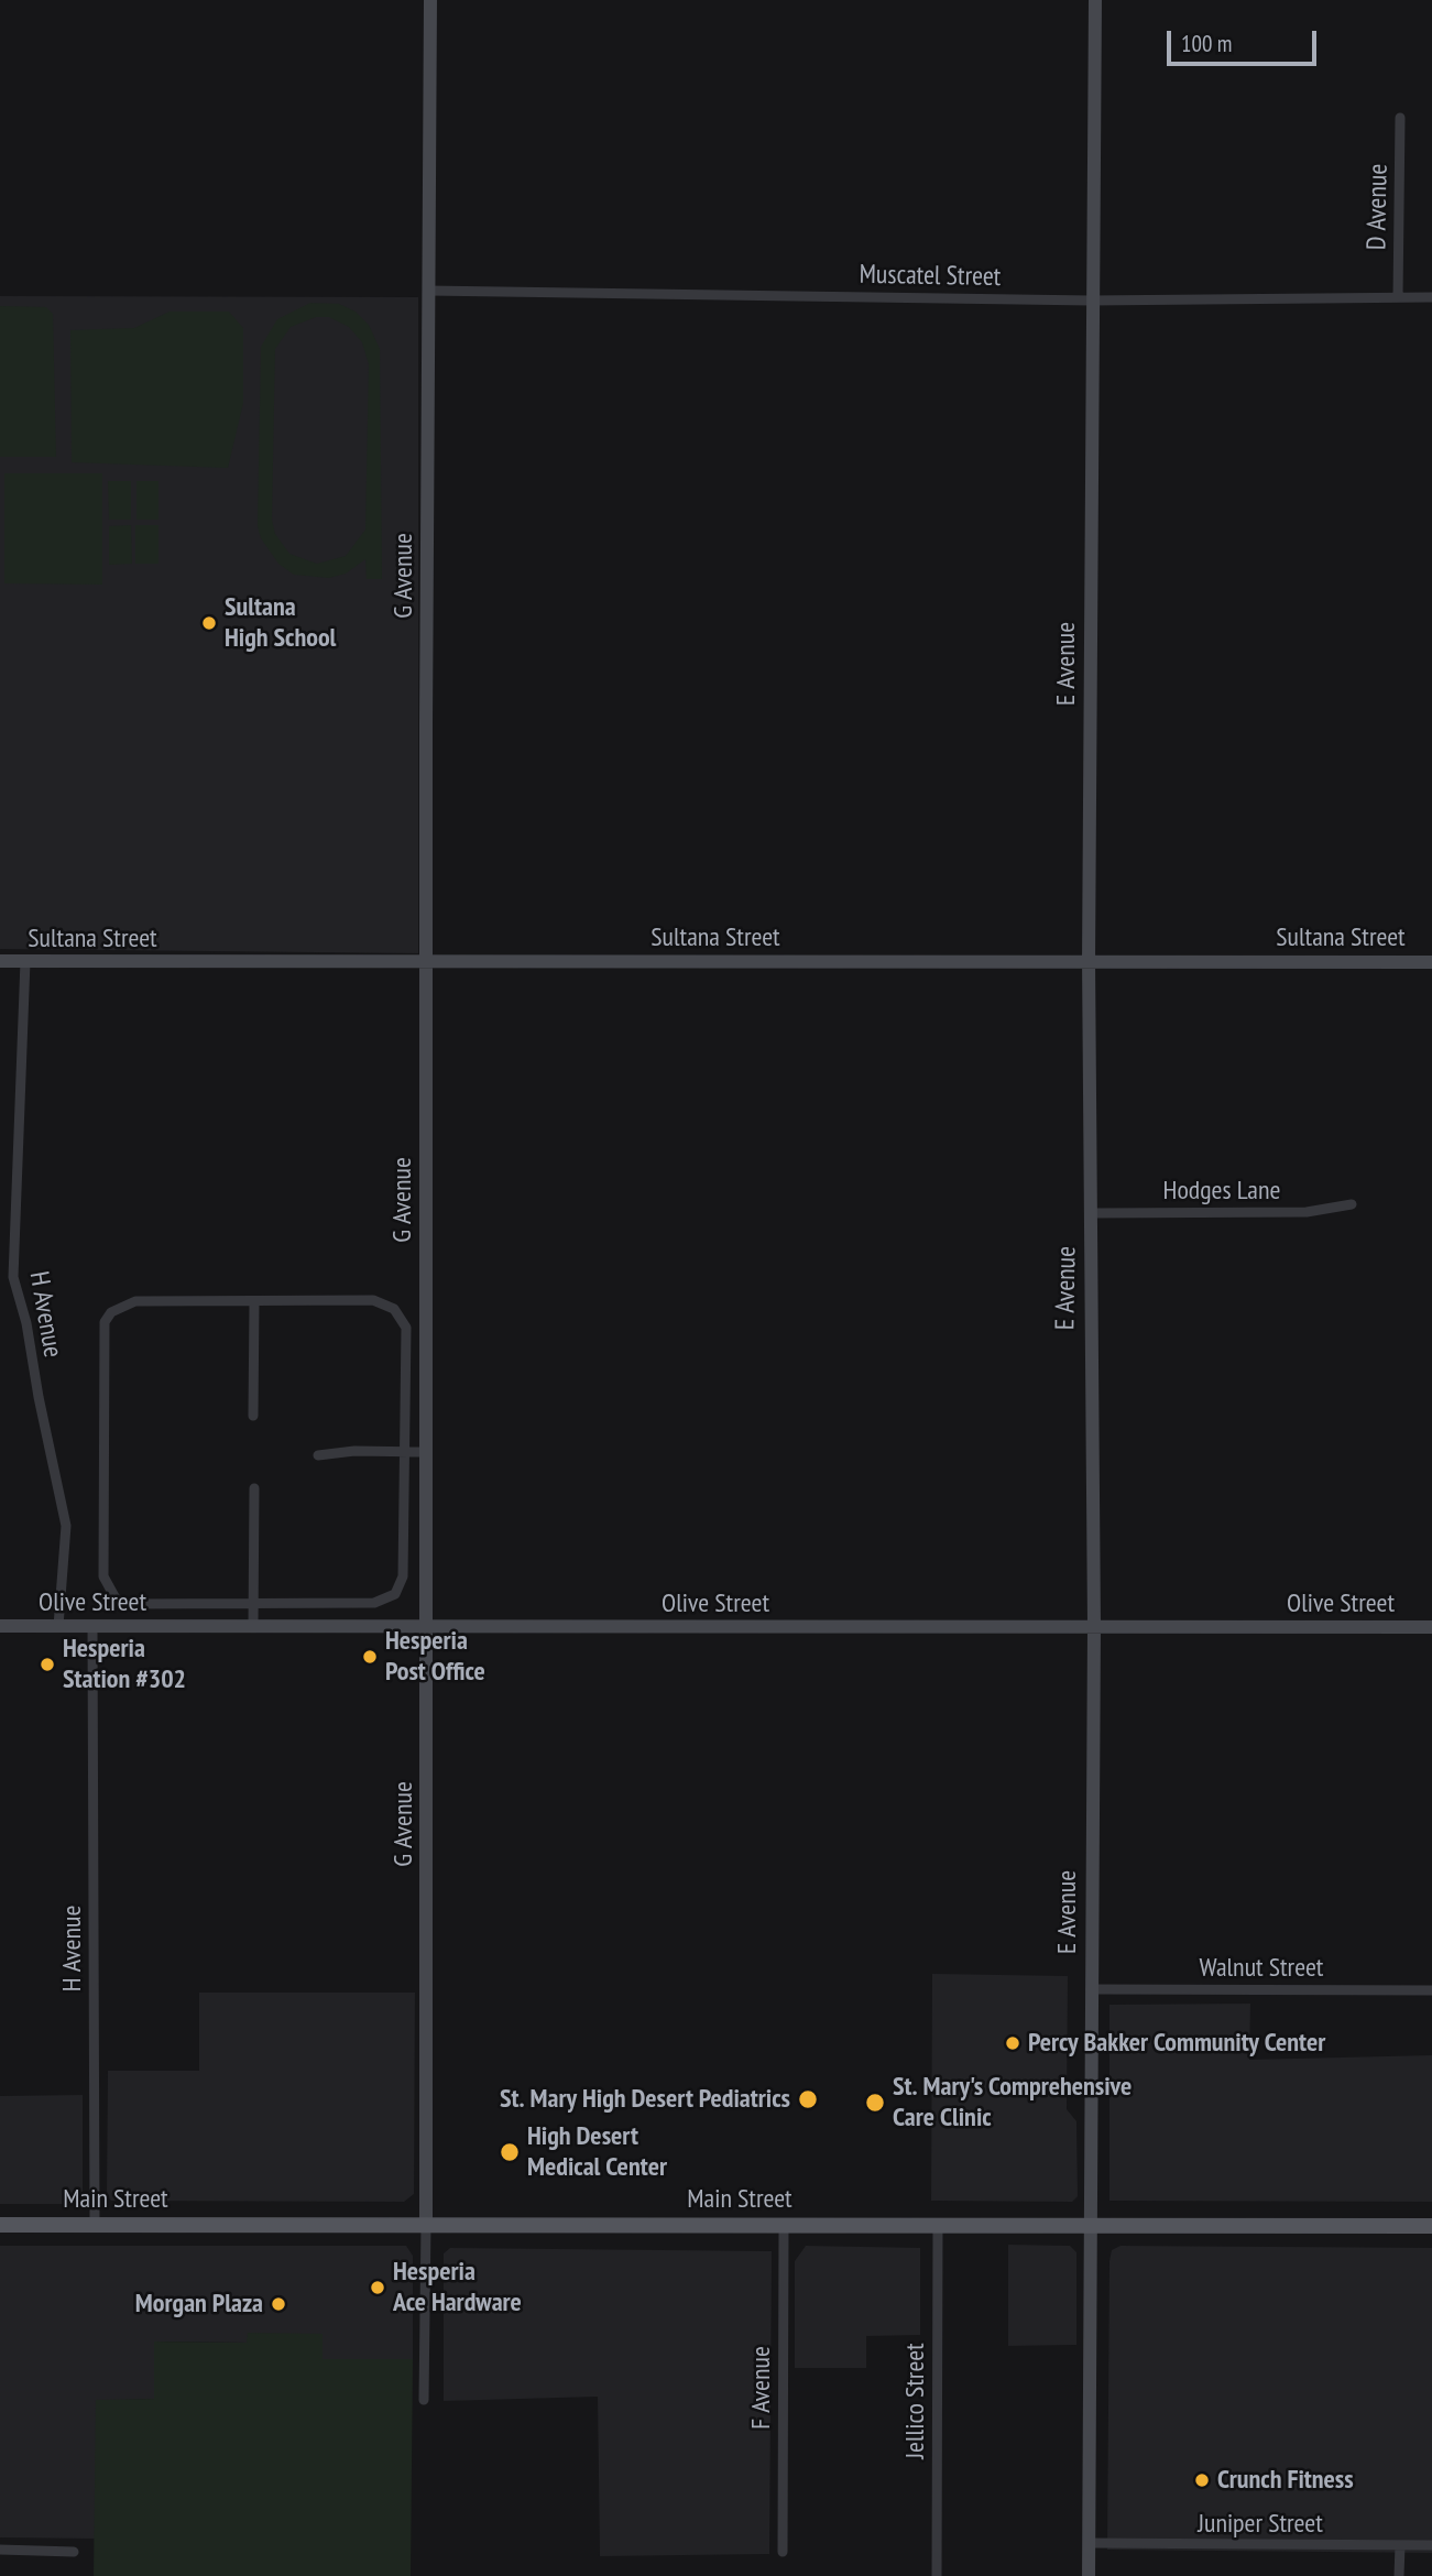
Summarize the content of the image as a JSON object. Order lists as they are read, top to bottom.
{
  "streets": {
    "main road": ["Main Street"],
    "street": [
      "D Avenue",
      "Muscatel Street",
      "G Avenue",
      "E Avenue",
      "Sultana Street",
      "Hodges Lane",
      "H Avenue",
      "Olive Street",
      "Walnut Street",
      "F Avenue",
      "Jellico Street",
      "Juniper Street"
    ]
  },
  "crossings": [
    ["D Avenue", "Muscatel Street"],
    ["Muscatel Street", "G Avenue"],
    ["Muscatel Street", "E Avenue"],
    ["G Avenue", "Sultana Street"],
    ["G Avenue", "Olive Street"],
    ["G Avenue", "Main Street"],
    ["E Avenue", "Sultana Street"],
    ["E Avenue", "Hodges Lane"],
    ["E Avenue", "Olive Street"],
    ["E Avenue", "Walnut Street"],
    ["E Avenue", "Main Street"],
    ["E Avenue", "Juniper Street"],
    ["Sultana Street", "H Avenue"],
    ["H Avenue", "Olive Street"],
    ["H Avenue", "Main Street"],
    ["Main Street", "F Avenue"],
    ["Main Street", "Jellico Street"]
  ],
  "places": [
    "Sultana High School",
    "Hesperia Post Office",
    "Hesperia Station #302",
    "Percy Bakker Community Center",
    "St. Mary High Desert Pediatrics",
    "St. Mary's Comprehensive Care Clinic",
    "High Desert Medical Center",
    "Hesperia Ace Hardware",
    "Morgan Plaza",
    "Crunch Fitness"
  ],
  "scale_bar": "100 m"
}
